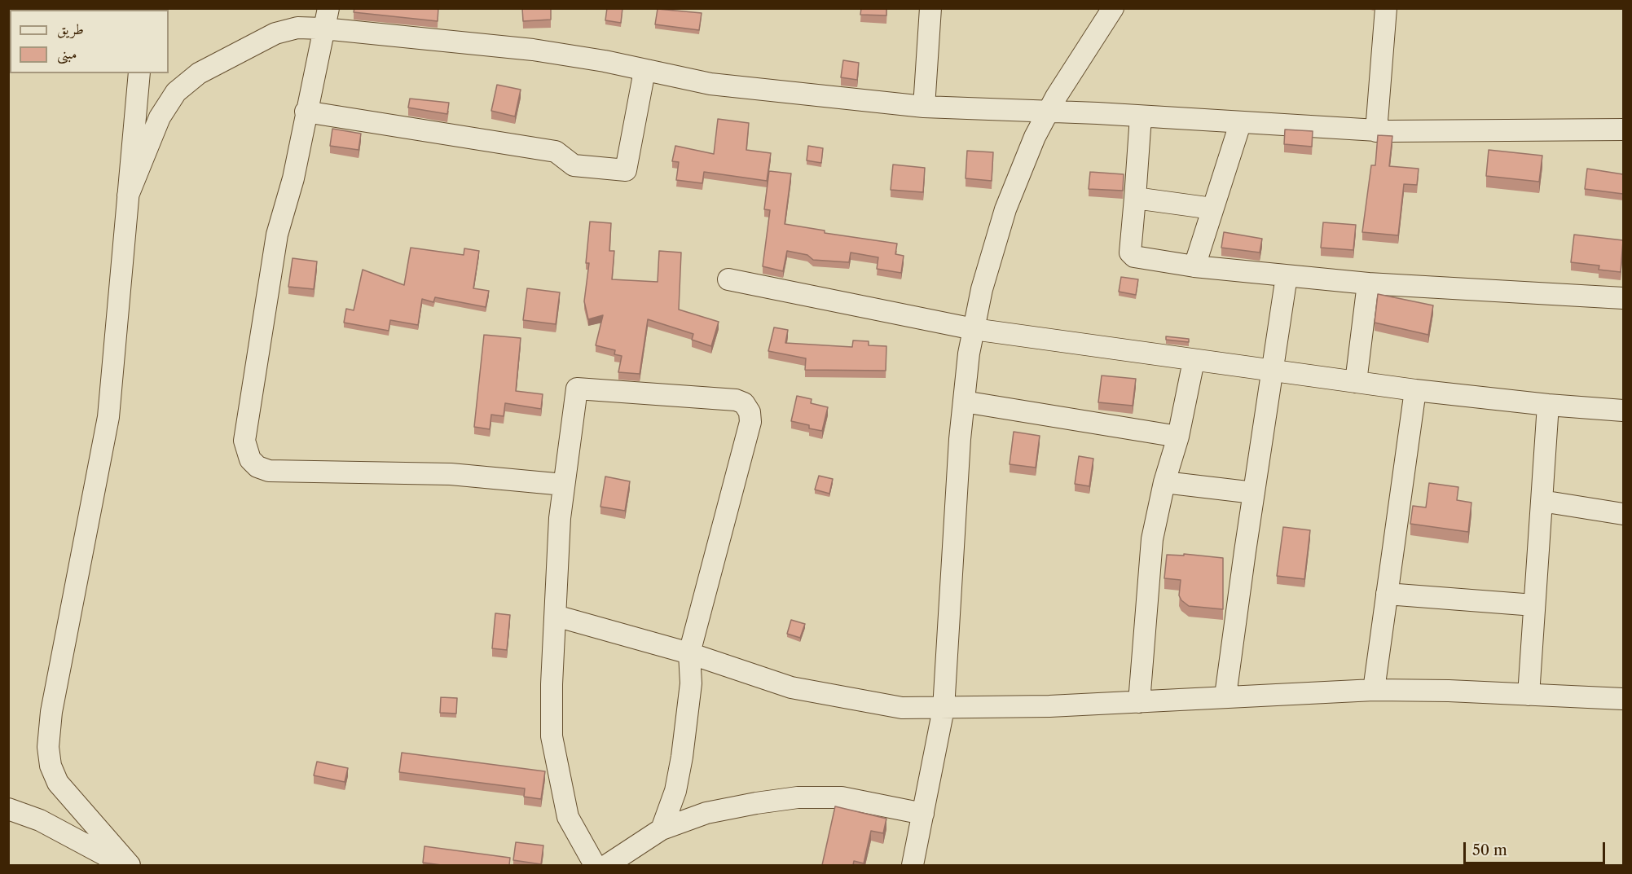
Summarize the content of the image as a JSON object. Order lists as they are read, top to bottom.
{
  "legend": ["طريق", "مبنى"],
  "scale_bar": "50 m"
}
